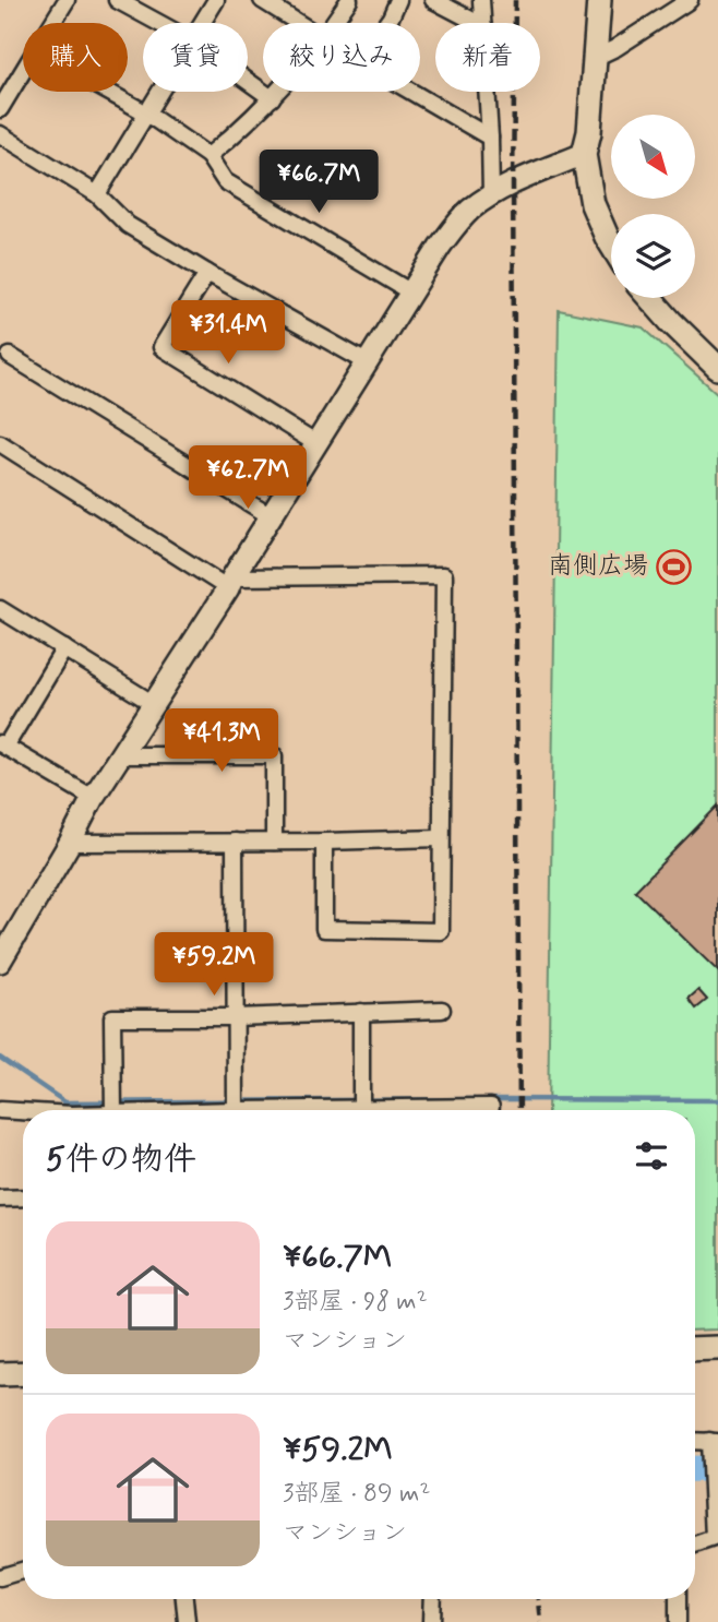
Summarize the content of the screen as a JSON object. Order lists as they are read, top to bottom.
{
  "places": {
    "sports": ["南側広場"]
  },
  "north": "bottom right",
  "page": {
    "chip": [
      "購入",
      "賃貸",
      "絞り込み",
      "新着"
    ],
    "price": [
      "¥66.7M",
      "¥31.4M",
      "¥62.7M",
      "¥41.3M",
      "¥59.2M"
    ],
    "heading": "5件の物件",
    "list": [
      {
        "name": "¥66.7M",
        "note": "3部屋 · 98 m² · マンション"
      },
      {
        "name": "¥59.2M",
        "note": "3部屋 · 89 m² · マンション"
      }
    ]
  }
}
